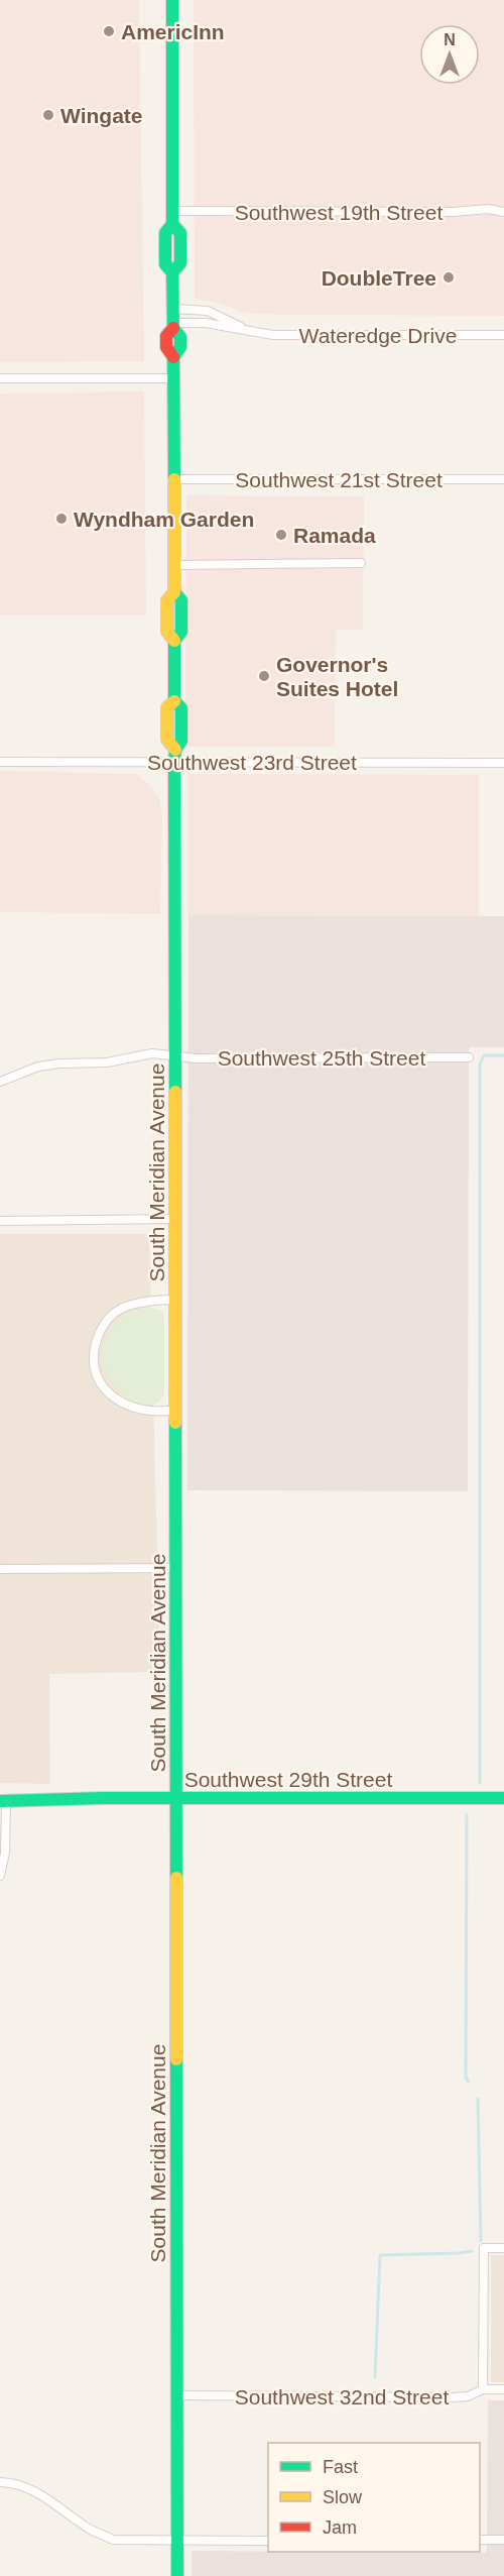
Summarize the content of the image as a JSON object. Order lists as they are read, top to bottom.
{
  "streets": {
    "main road": ["South Meridian Avenue", "Southwest 29th Street"],
    "street": [
      "Southwest 19th Street",
      "Wateredge Drive",
      "Southwest 21st Street",
      "Southwest 23rd Street",
      "Southwest 25th Street",
      "Southwest 32nd Street"
    ]
  },
  "crossings": [
    ["Southwest 19th Street", "South Meridian Avenue"],
    ["Wateredge Drive", "South Meridian Avenue"],
    ["Southwest 21st Street", "South Meridian Avenue"],
    ["Southwest 23rd Street", "South Meridian Avenue"],
    ["Southwest 25th Street", "South Meridian Avenue"],
    ["South Meridian Avenue", "Southwest 29th Street"],
    ["South Meridian Avenue", "Southwest 32nd Street"]
  ],
  "places": [
    "AmericInn",
    "Wingate",
    "DoubleTree",
    "Wyndham Garden",
    "Ramada",
    "Governor's Suites Hotel"
  ],
  "legend": ["Fast", "Slow", "Jam"],
  "north": "top"
}
